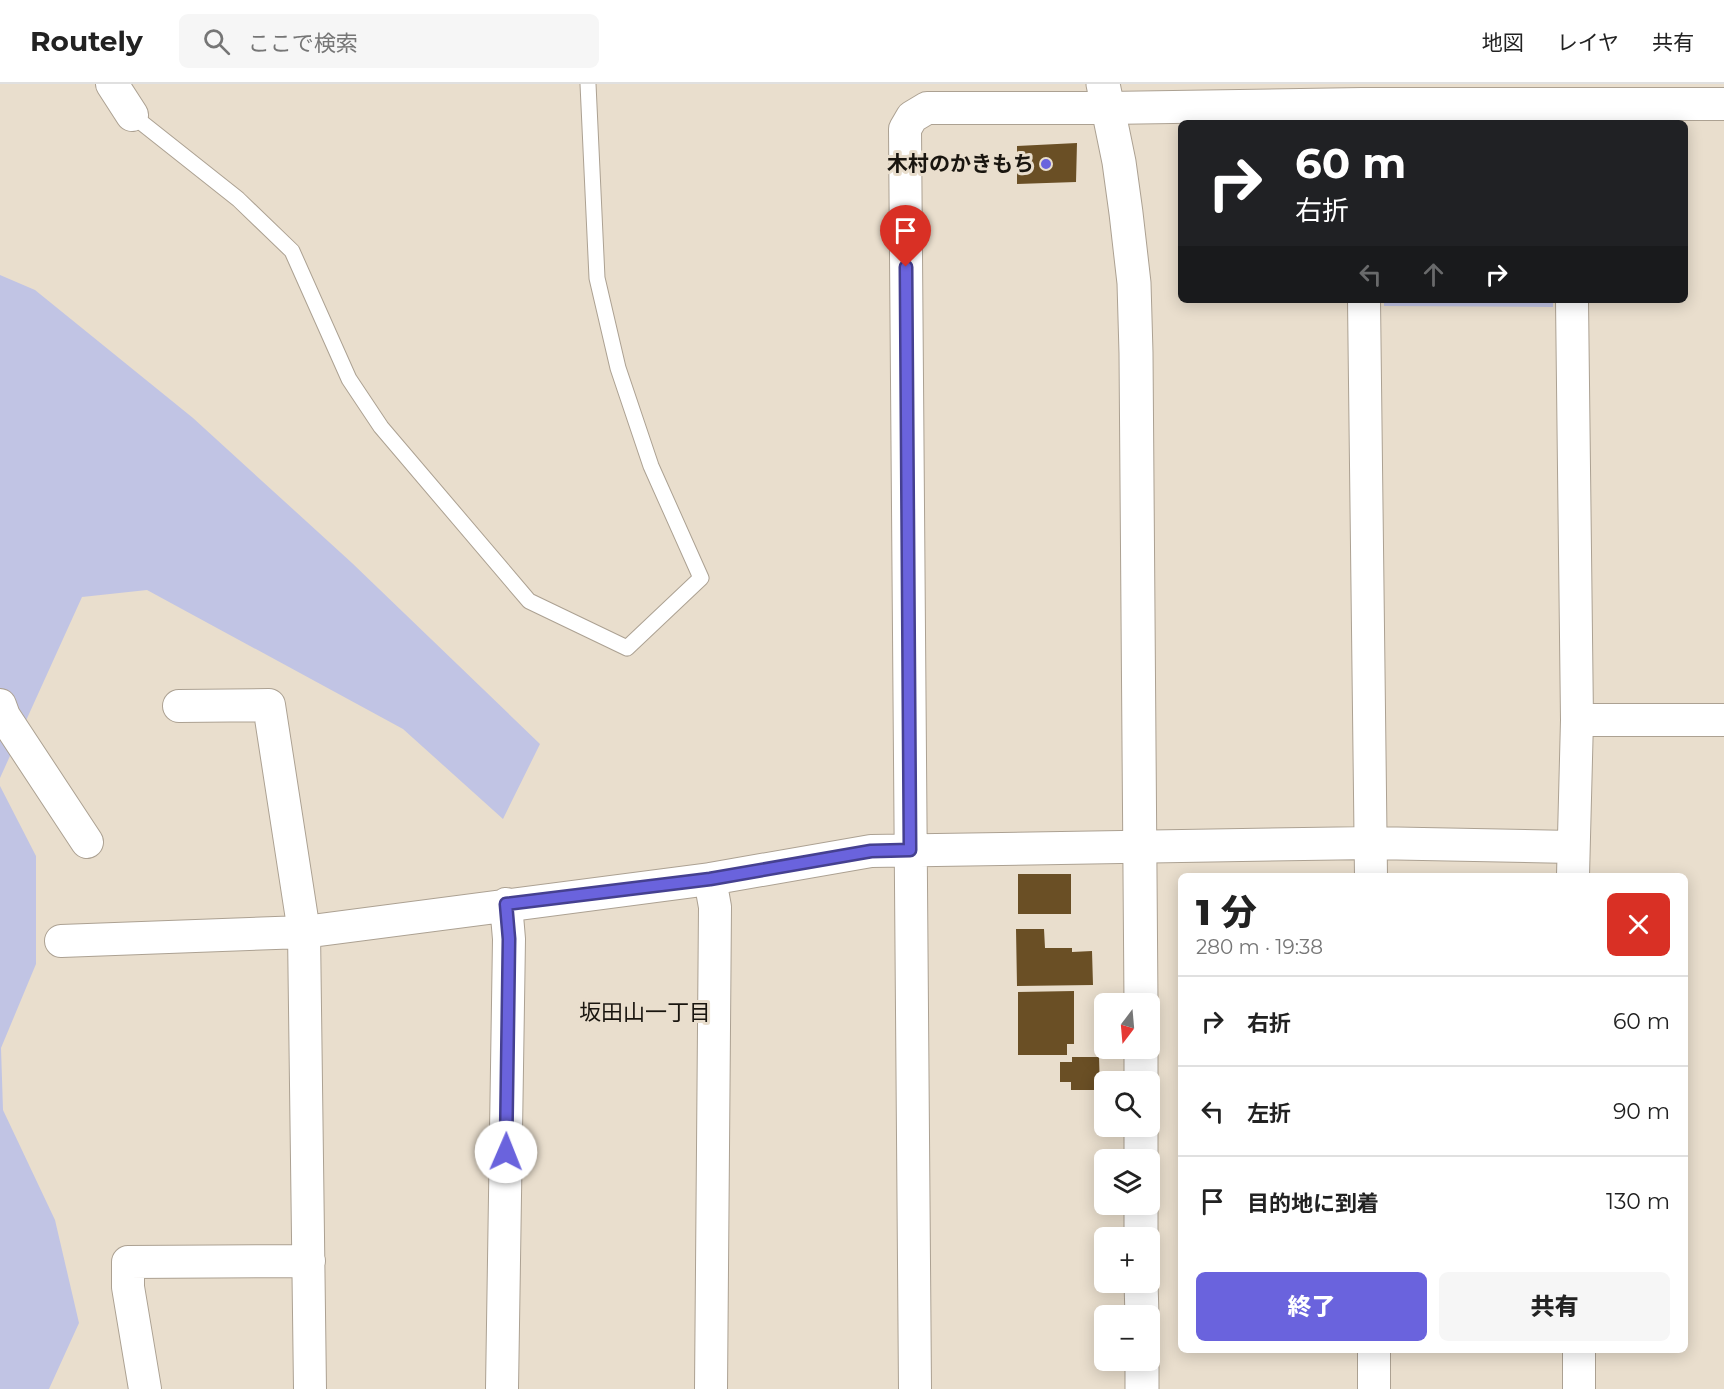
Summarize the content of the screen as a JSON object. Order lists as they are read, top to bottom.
{
  "districts": ["坂田山一丁目"],
  "places": ["木村のかきもち"],
  "north": "bottom",
  "page": {
    "header": "Routely",
    "search": "ここで検索",
    "nav": ["地図", "レイヤ", "共有"],
    "turn": ["60 m", "右折"],
    "heading": ["1 分", "280 m · 19:38"],
    "list": [
      {
        "name": "右折",
        "value": "60 m"
      },
      {
        "name": "左折",
        "value": "90 m"
      },
      {
        "name": "目的地に到着",
        "value": "130 m"
      }
    ],
    "map_buttons": ["+", "−"],
    "buttons": ["終了", "共有"]
  }
}
